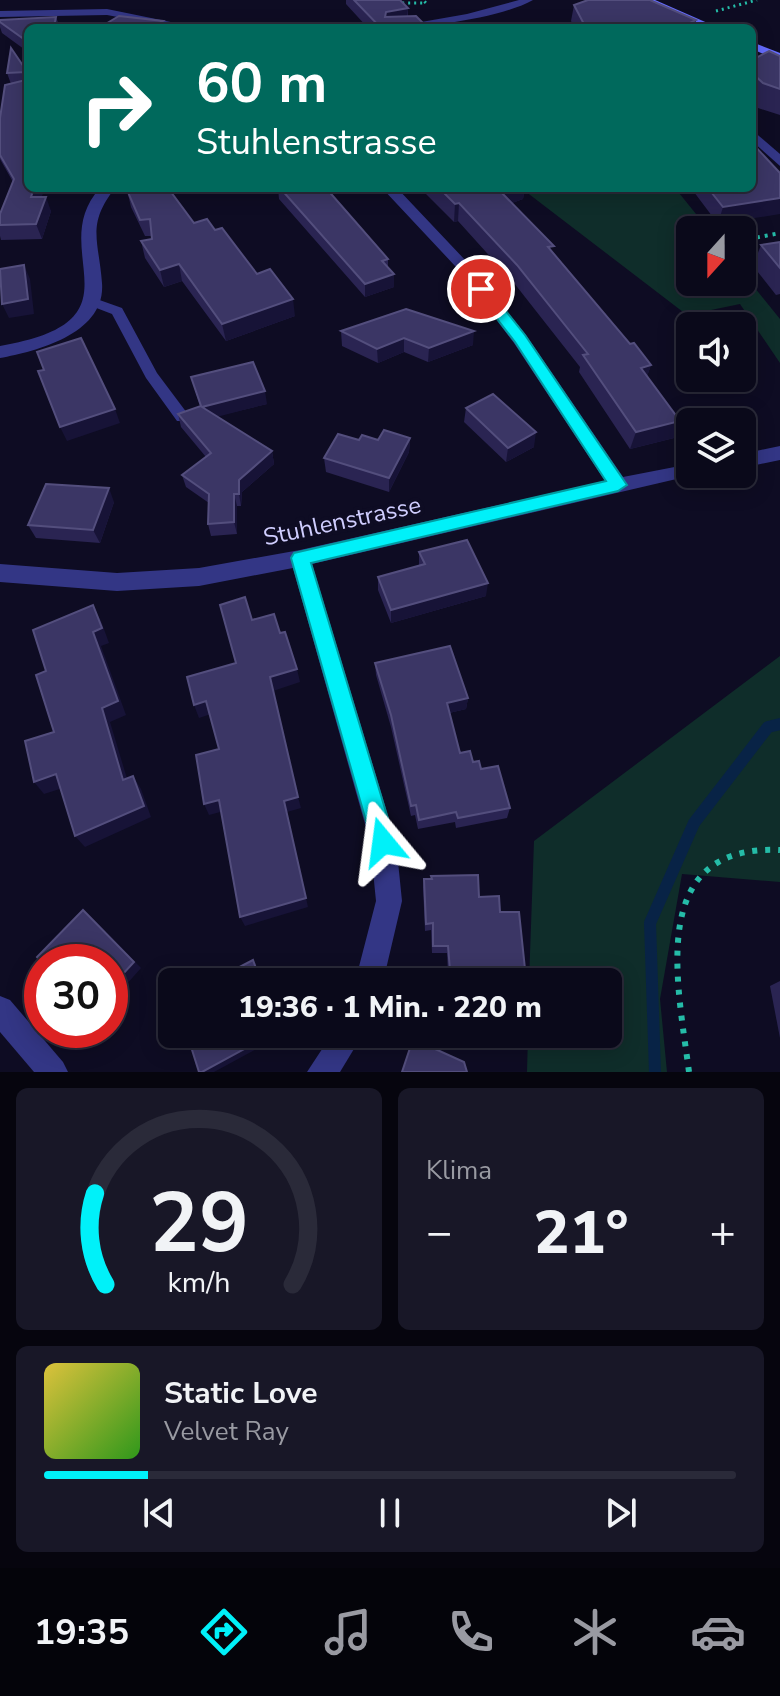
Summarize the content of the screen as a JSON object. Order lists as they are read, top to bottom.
{
  "streets": {
    "street": ["Stuhlenstrasse"]
  },
  "north": "bottom",
  "page": {
    "turn": ["60 m", "Stuhlenstrasse"],
    "limit": "30",
    "trip": "19:36 · 1 Min. · 220 m",
    "tile": "Klima",
    "heat": ["−", "21°", "+"],
    "song": ["Static Love", "Velvet Ray"],
    "tabs": "19:35",
    "gauge": ["29", "km/h"]
  }
}
